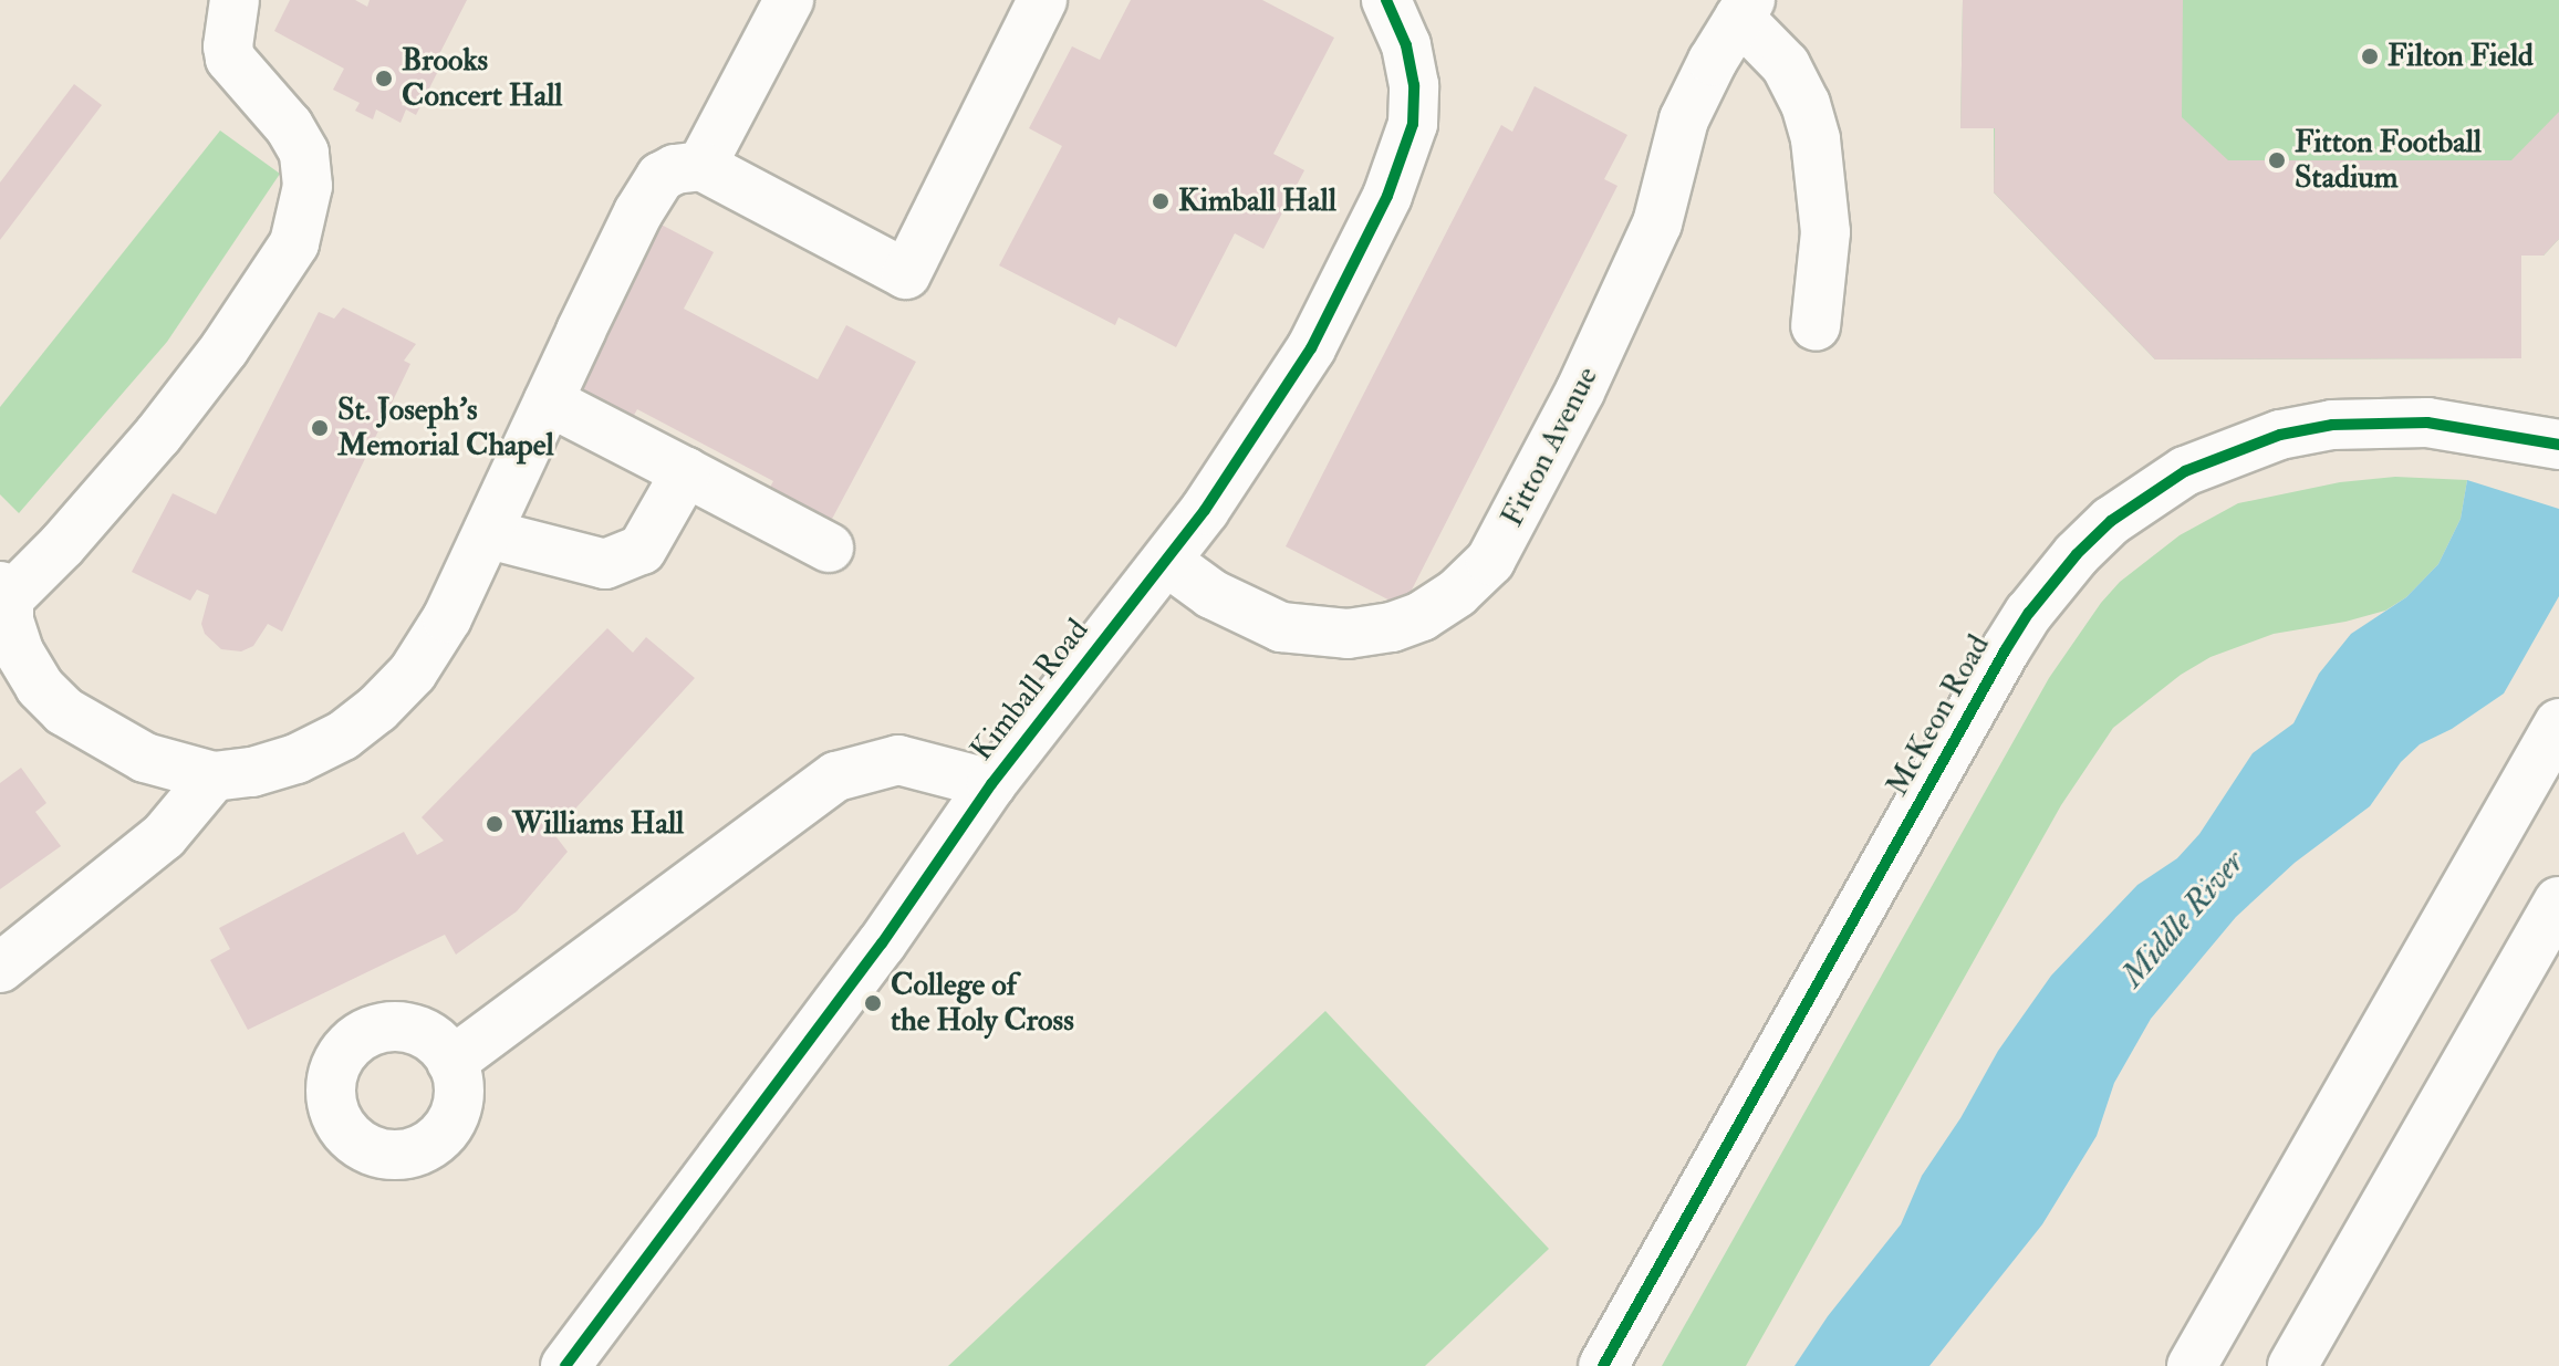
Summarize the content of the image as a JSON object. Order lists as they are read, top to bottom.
{
  "streets": {
    "main road": ["Fitton Avenue", "Kimball Road", "McKeon Road"]
  },
  "crossings": [
    ["Fitton Avenue", "Kimball Road"]
  ],
  "water": ["Middle River"],
  "places": [
    "Filton Field",
    "Brooks Concert Hall",
    "Fitton Football Stadium",
    "Kimball Hall",
    "St. Joseph's Memorial Chapel",
    "Williams Hall",
    "College of the Holy Cross"
  ]
}
